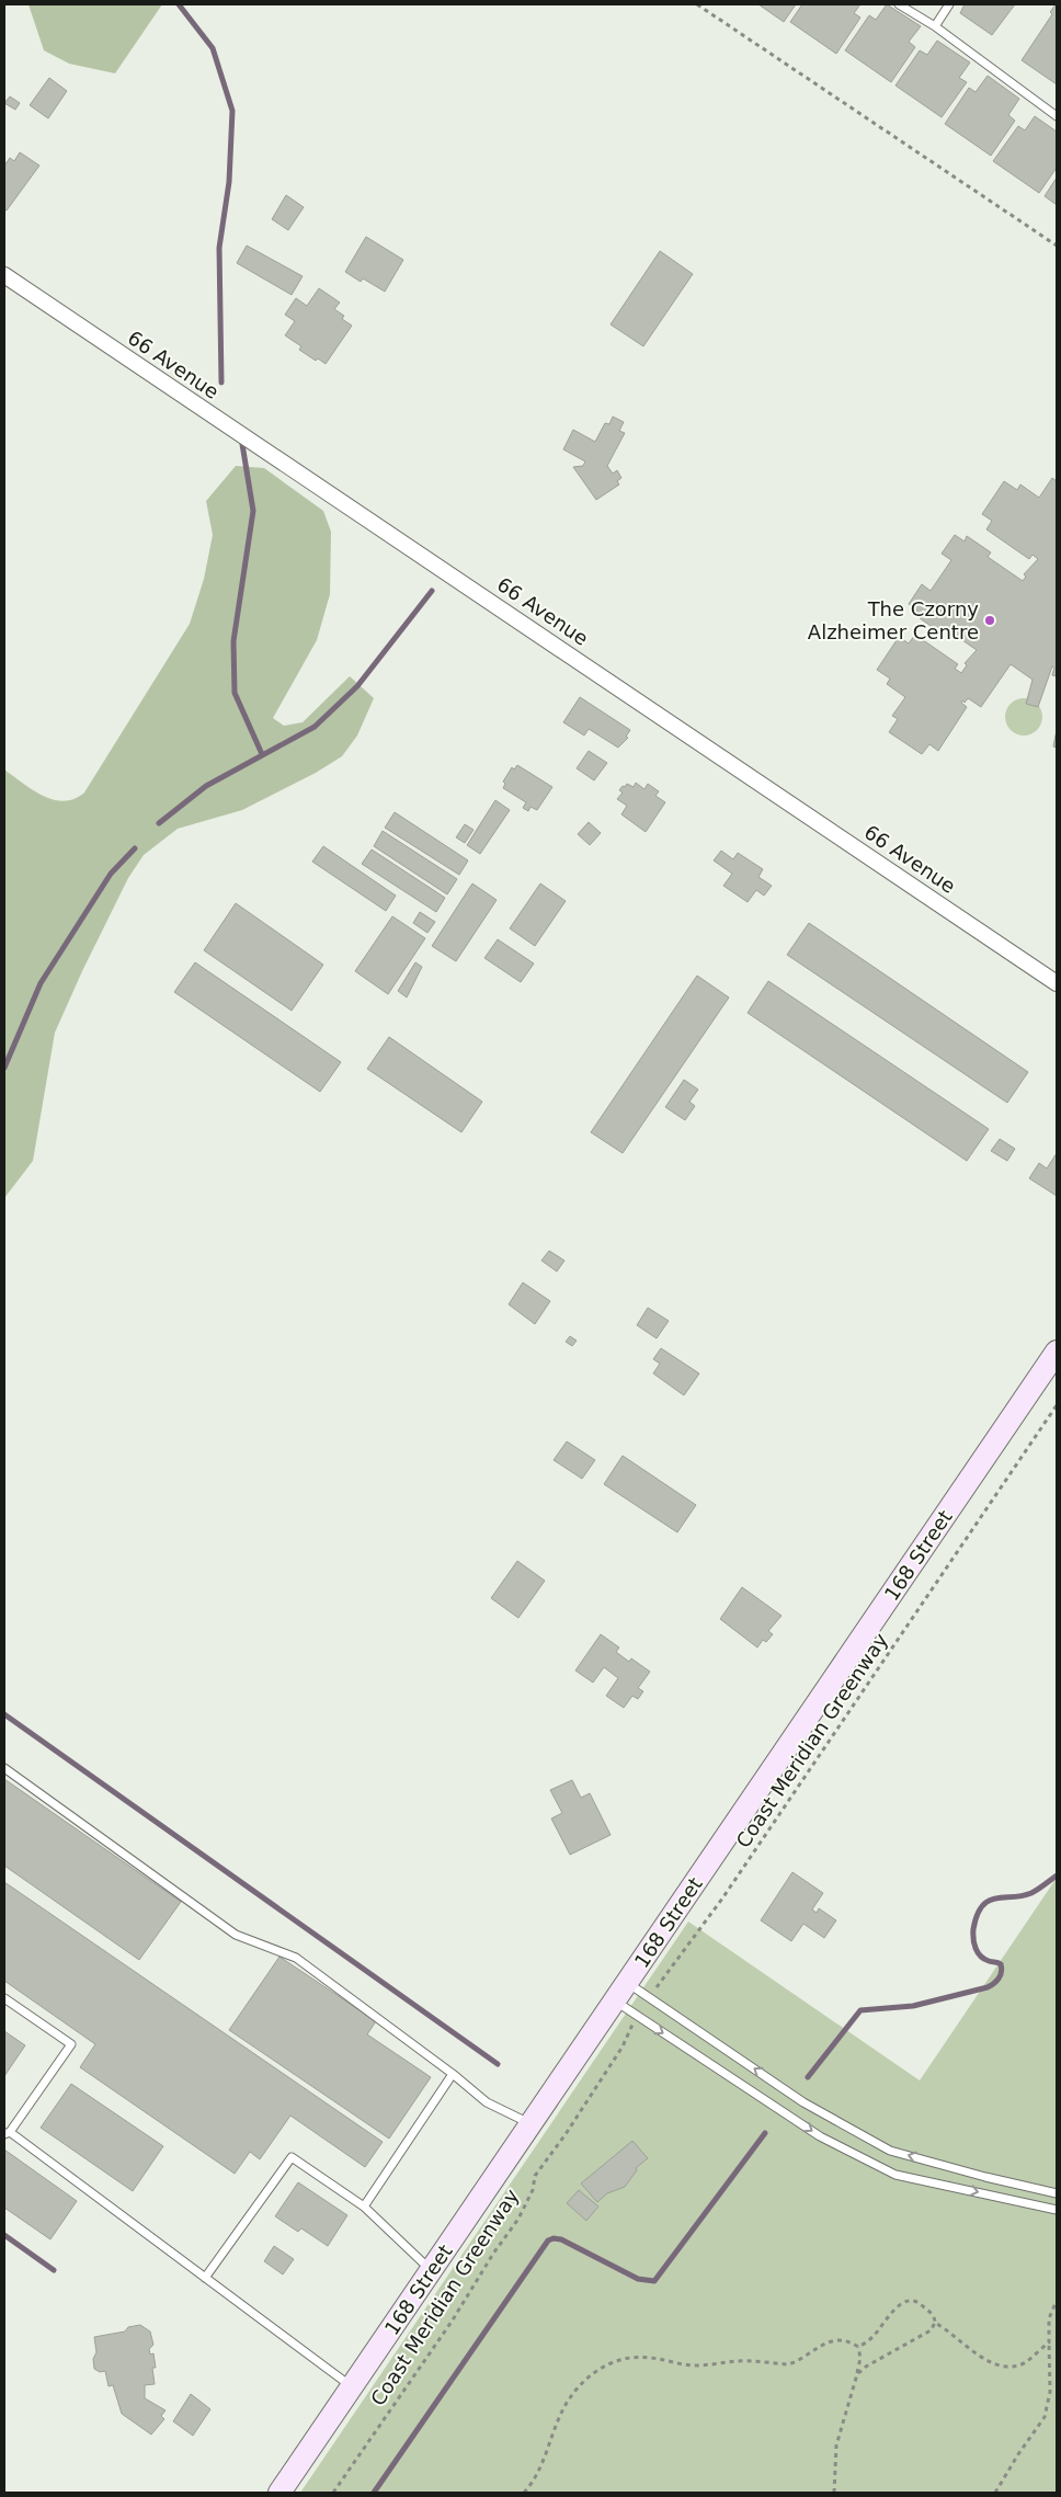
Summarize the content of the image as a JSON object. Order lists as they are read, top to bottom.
{
  "streets": {
    "main road": ["168 Street"],
    "street": ["66 Avenue"],
    "path": ["Coast Meridian Greenway"]
  },
  "places": ["The Czorny Alzheimer Centre"]
}
